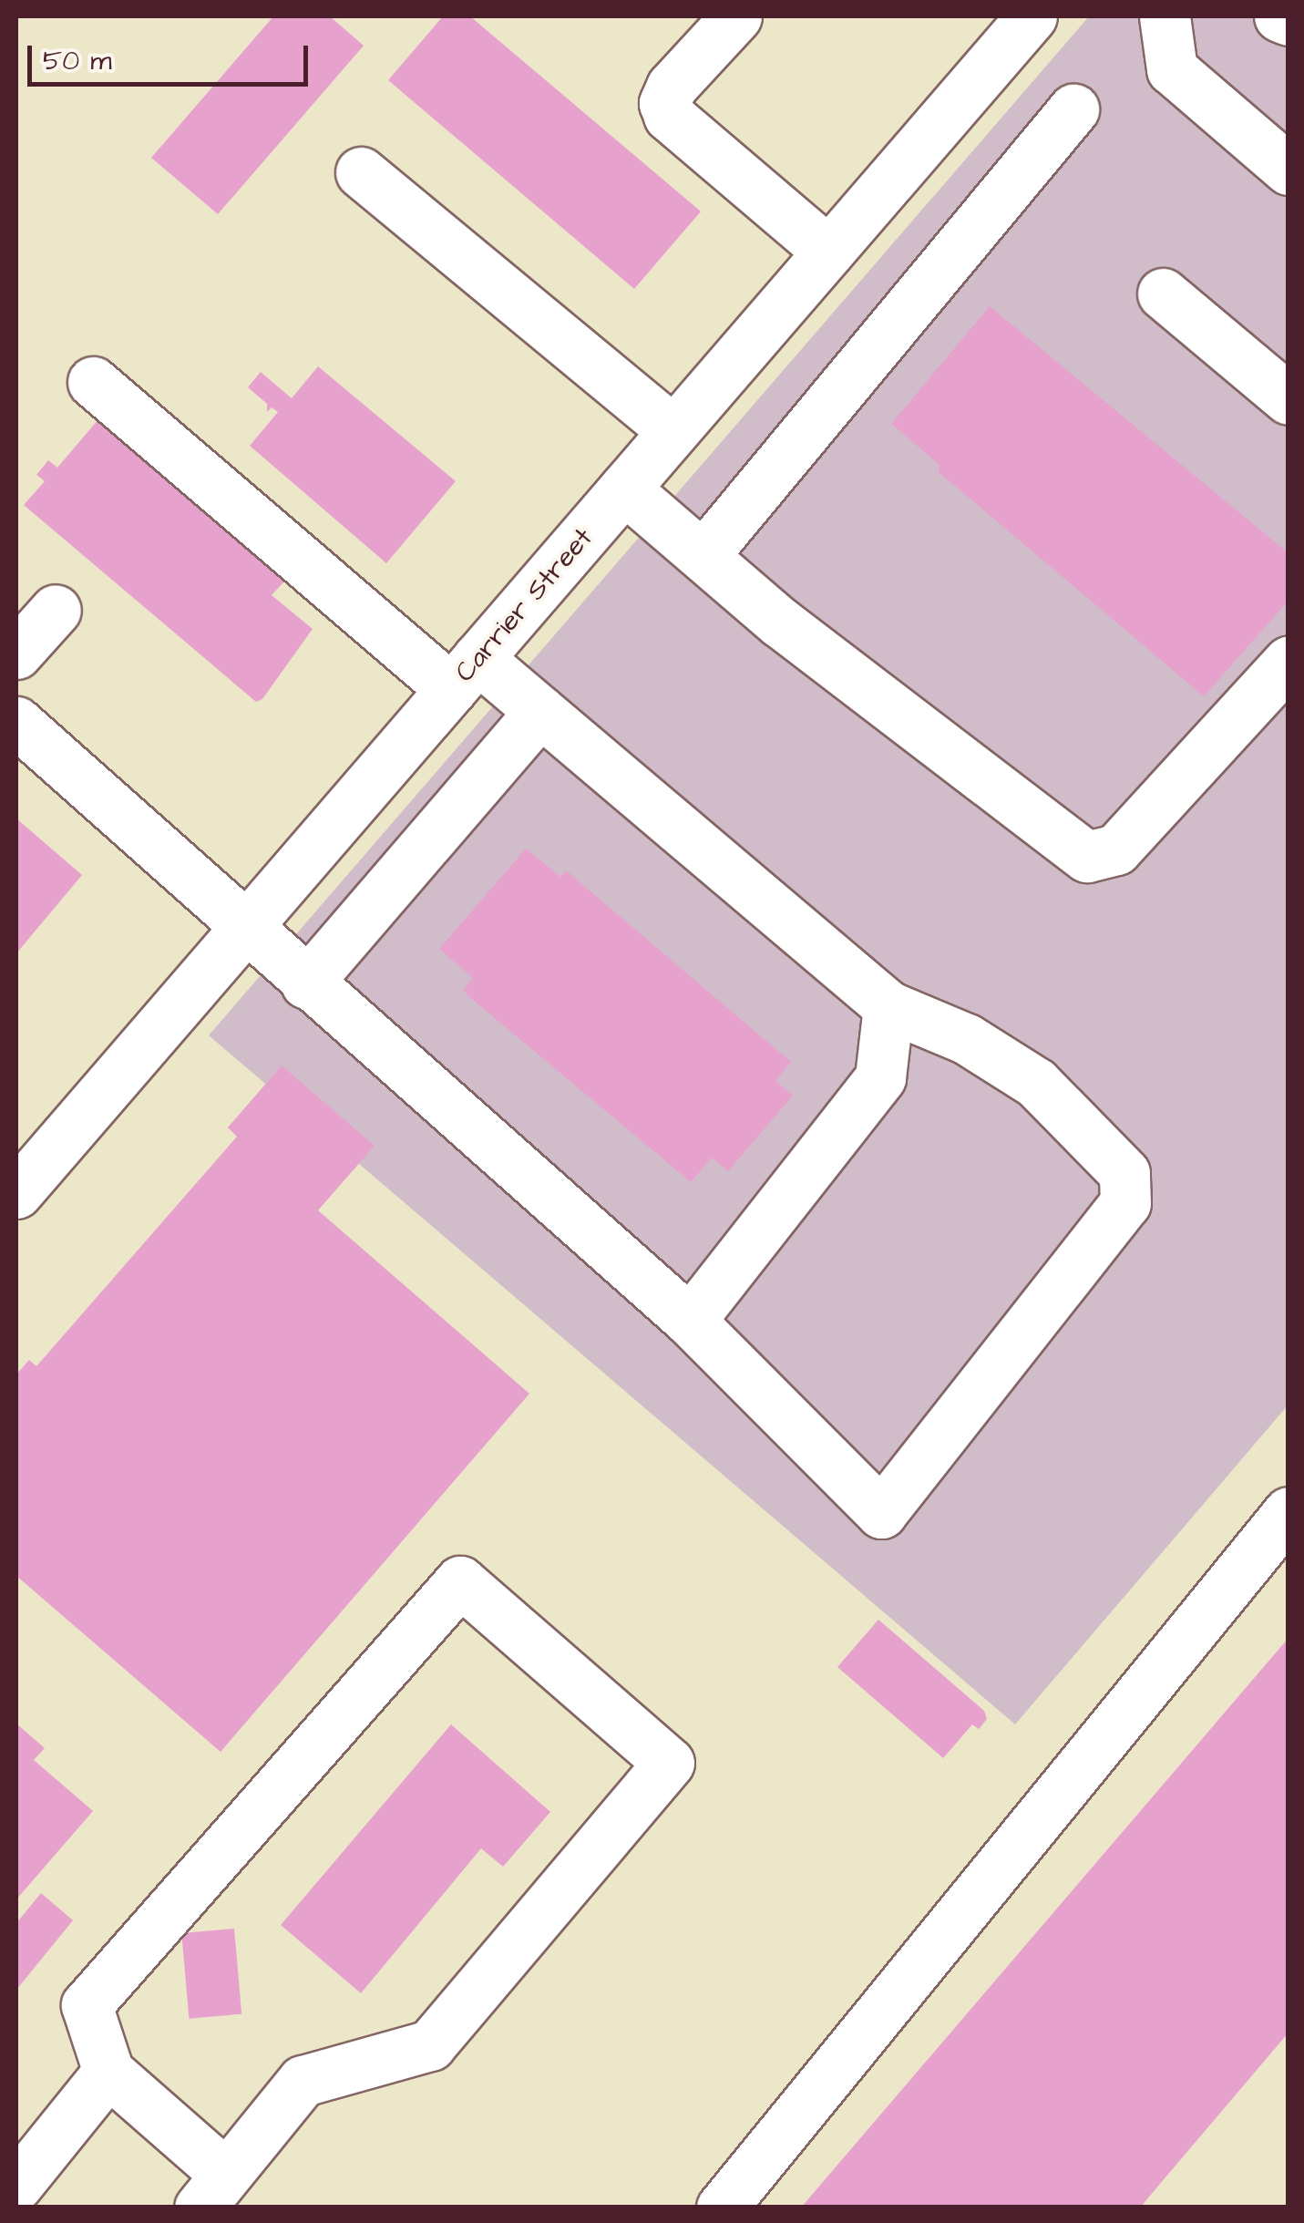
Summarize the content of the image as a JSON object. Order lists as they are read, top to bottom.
{
  "streets": {
    "street": ["Carrier Street"]
  },
  "scale_bar": "50 m"
}
